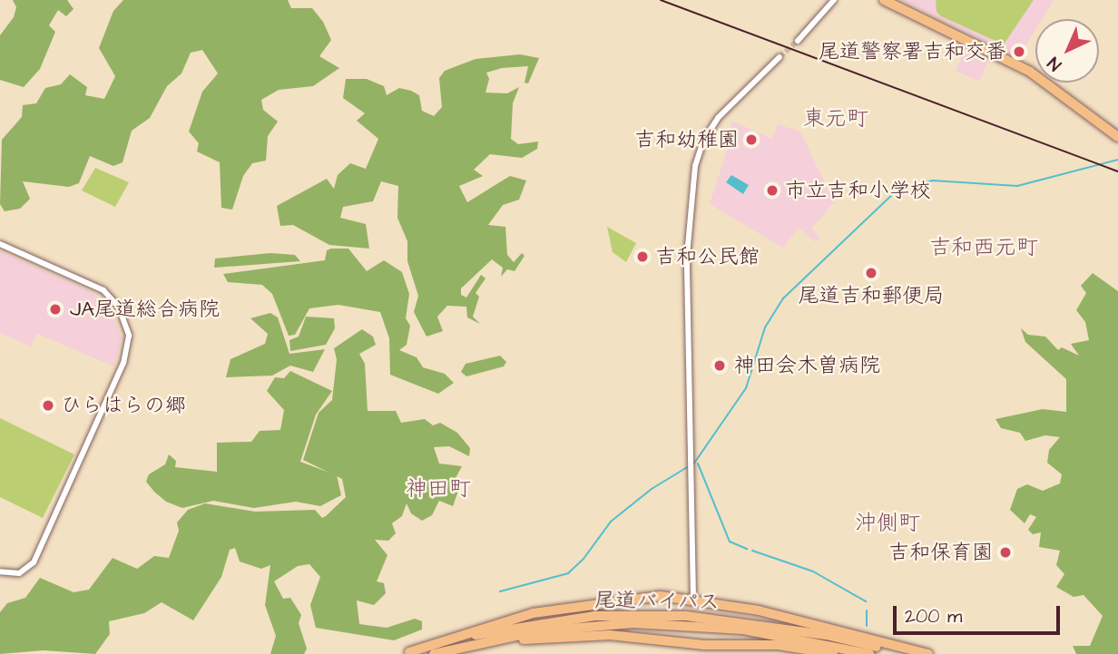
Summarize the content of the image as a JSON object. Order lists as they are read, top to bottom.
{
  "streets": {
    "highway": ["尾道バイパス"]
  },
  "districts": [
    "東元町",
    "吉和西元町",
    "神田町",
    "沖側町"
  ],
  "places": [
    "尾道警察署吉和交番",
    "吉和幼稚園",
    "市立吉和小学校",
    "吉和公民館",
    "尾道吉和郵便局",
    "JA尾道総合病院",
    "神田会木曽病院",
    "ひらはらの郷",
    "吉和保育園"
  ],
  "scale_bar": "200 m",
  "north": "bottom left"
}
